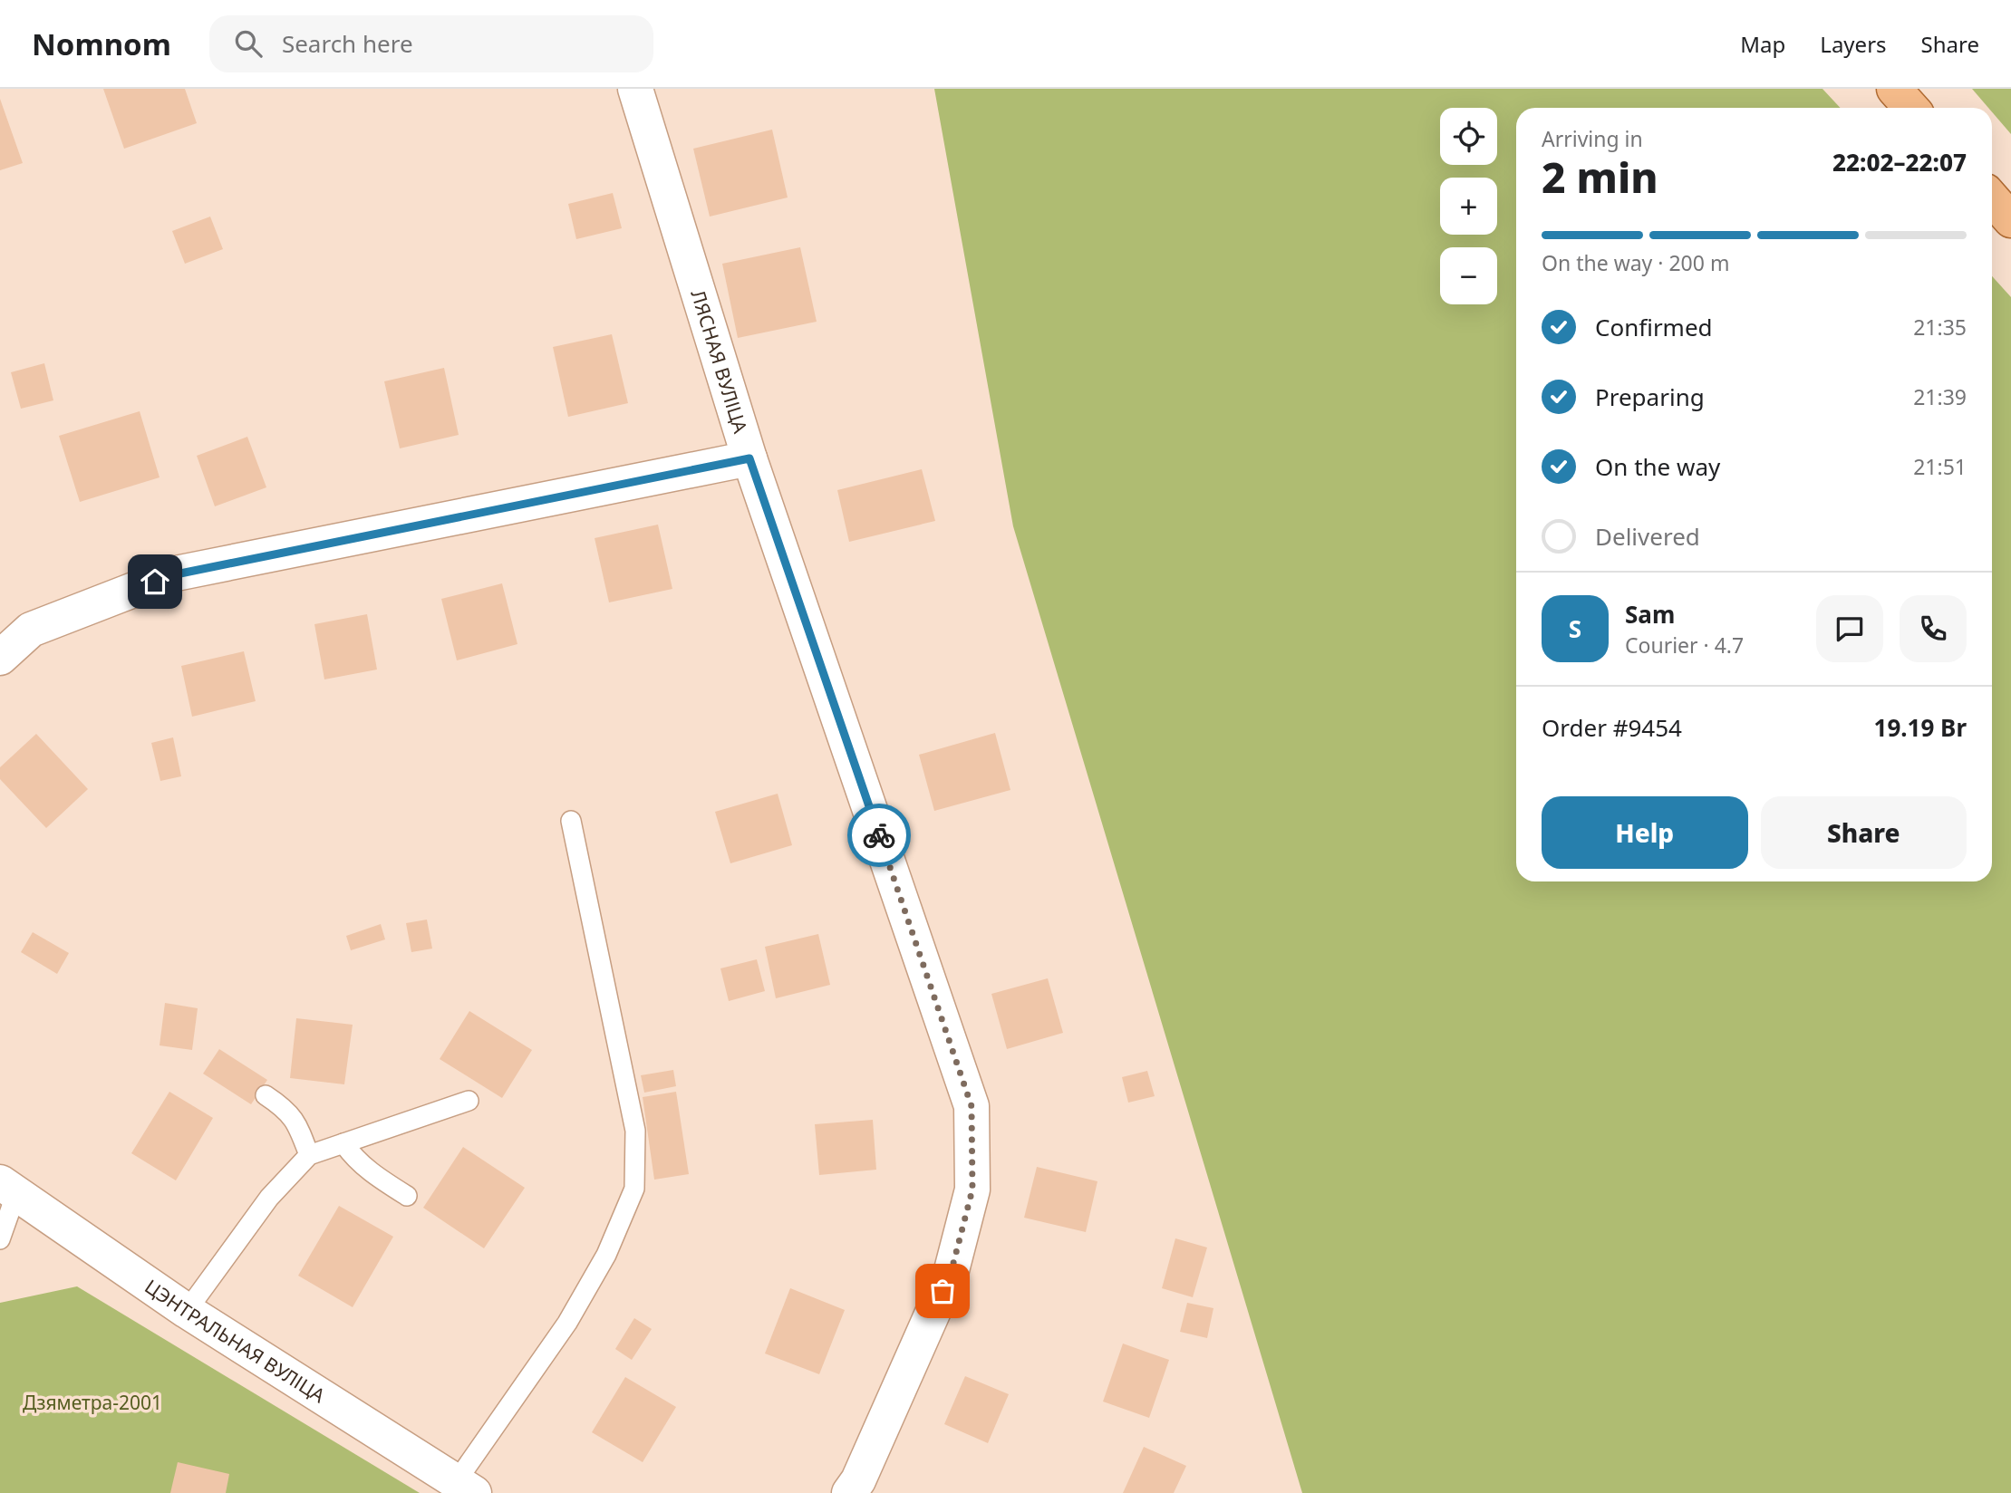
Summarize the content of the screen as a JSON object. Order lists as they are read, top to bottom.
{
  "streets": {
    "street": ["ЛЯСНАЯ ВУЛІЦА", "ЦЭНТРАЛЬНАЯ ВУЛІЦА"]
  },
  "parks": ["Дзяметра-2001"],
  "page": {
    "header": "Nomnom",
    "search": "Search here",
    "nav": ["Map", "Layers", "Share"],
    "map_buttons": ["+", "−"],
    "heading": ["2 min", "Arriving in", "22:02–22:07"],
    "panel": [
      "Sam",
      "Courier · 4.7",
      "Order #9454",
      "19.19 Br"
    ],
    "bar": "On the way · 200 m",
    "list": [
      ["Confirmed", "21:35"],
      ["Preparing", "21:39"],
      ["On the way", "21:51"],
      "Delivered"
    ],
    "round": "S",
    "buttons": ["Help", "Share"]
  }
}
